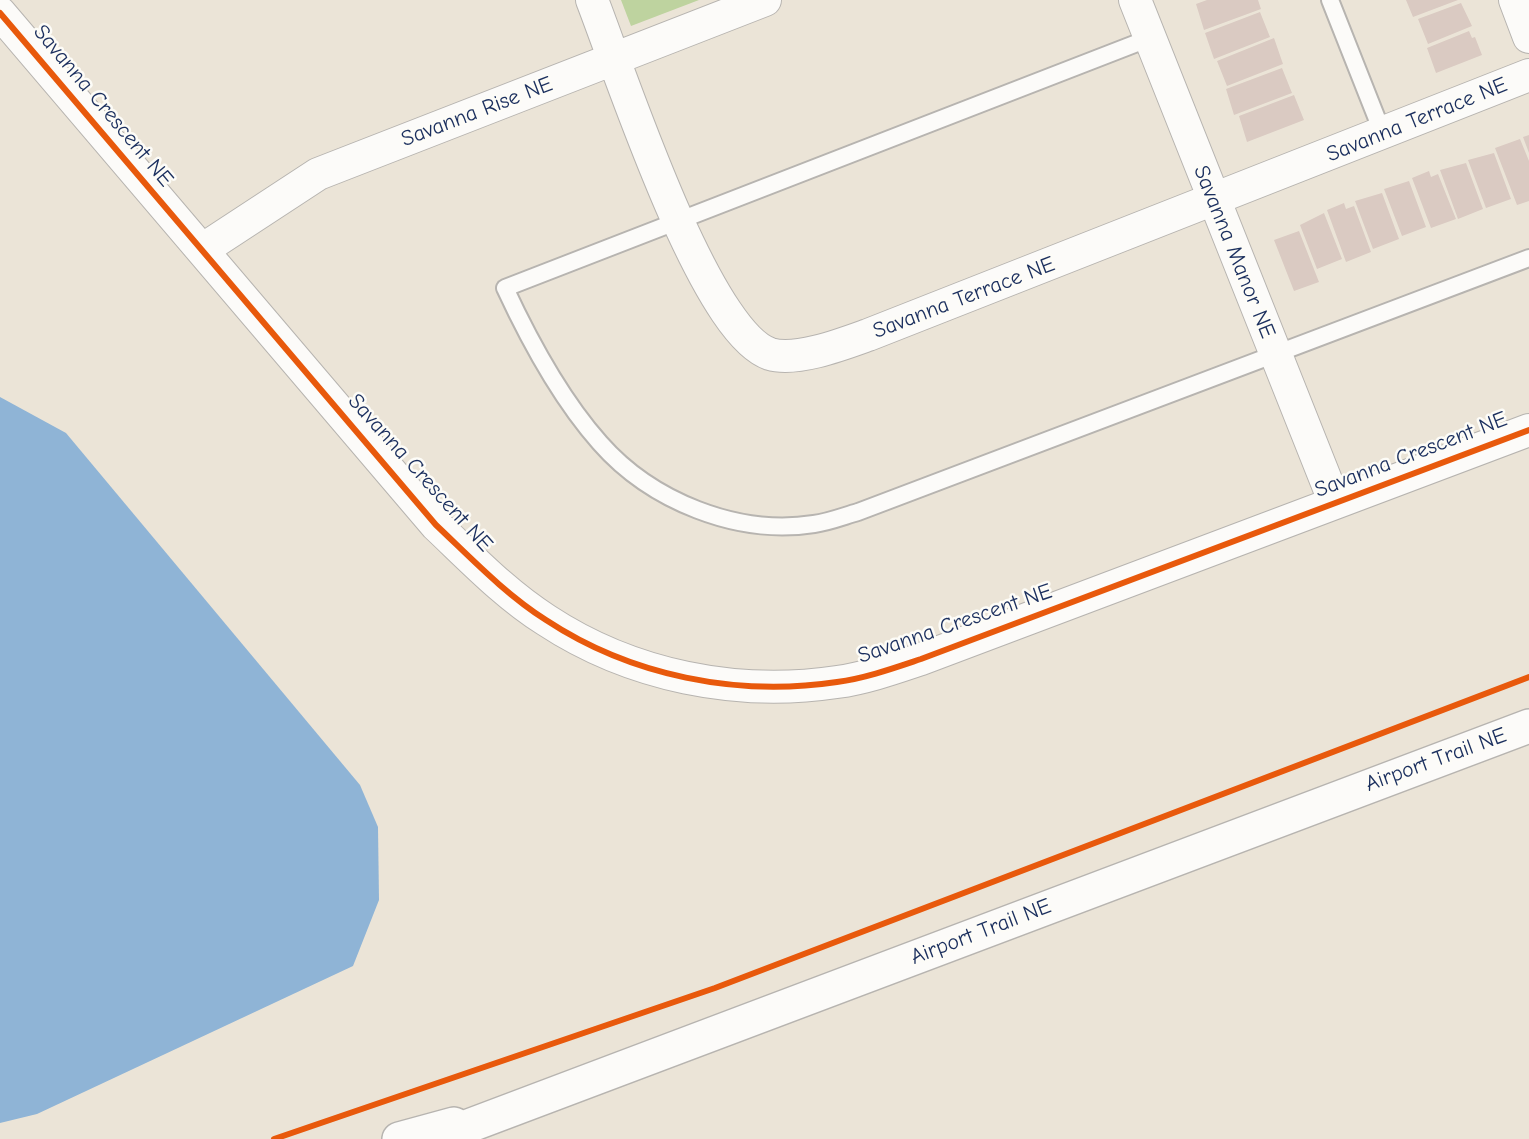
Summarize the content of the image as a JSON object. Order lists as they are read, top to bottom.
{
  "streets": {
    "main road": ["Airport Trail NE"],
    "street": [
      "Savanna Crescent NE",
      "Savanna Rise NE",
      "Savanna Terrace NE",
      "Savanna Manor NE"
    ]
  },
  "crossings": [
    ["Savanna Crescent NE", "Savanna Rise NE"],
    ["Savanna Crescent NE", "Savanna Manor NE"],
    ["Savanna Rise NE", "Savanna Terrace NE"],
    ["Savanna Terrace NE", "Savanna Manor NE"]
  ]
}
